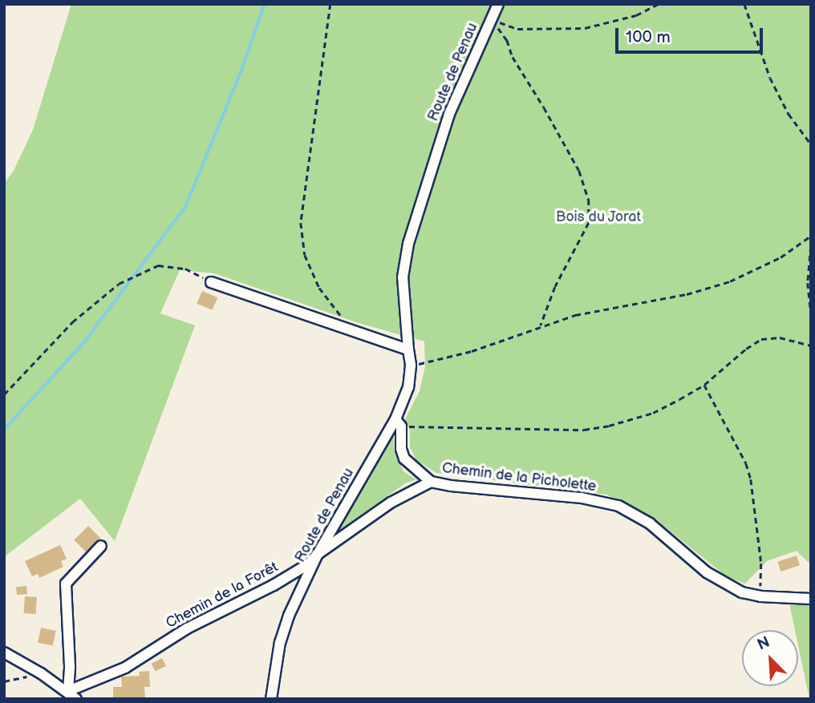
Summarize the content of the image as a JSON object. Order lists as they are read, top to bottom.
{
  "streets": {
    "street": ["Route de Penau", "Chemin de la Picholette", "Chemin de la Forêt"]
  },
  "crossings": [
    ["Route de Penau", "Chemin de la Forêt"],
    ["Chemin de la Picholette", "Chemin de la Forêt"]
  ],
  "parks": ["Bois du Jorat"],
  "scale_bar": "100 m",
  "north": "top left"
}
